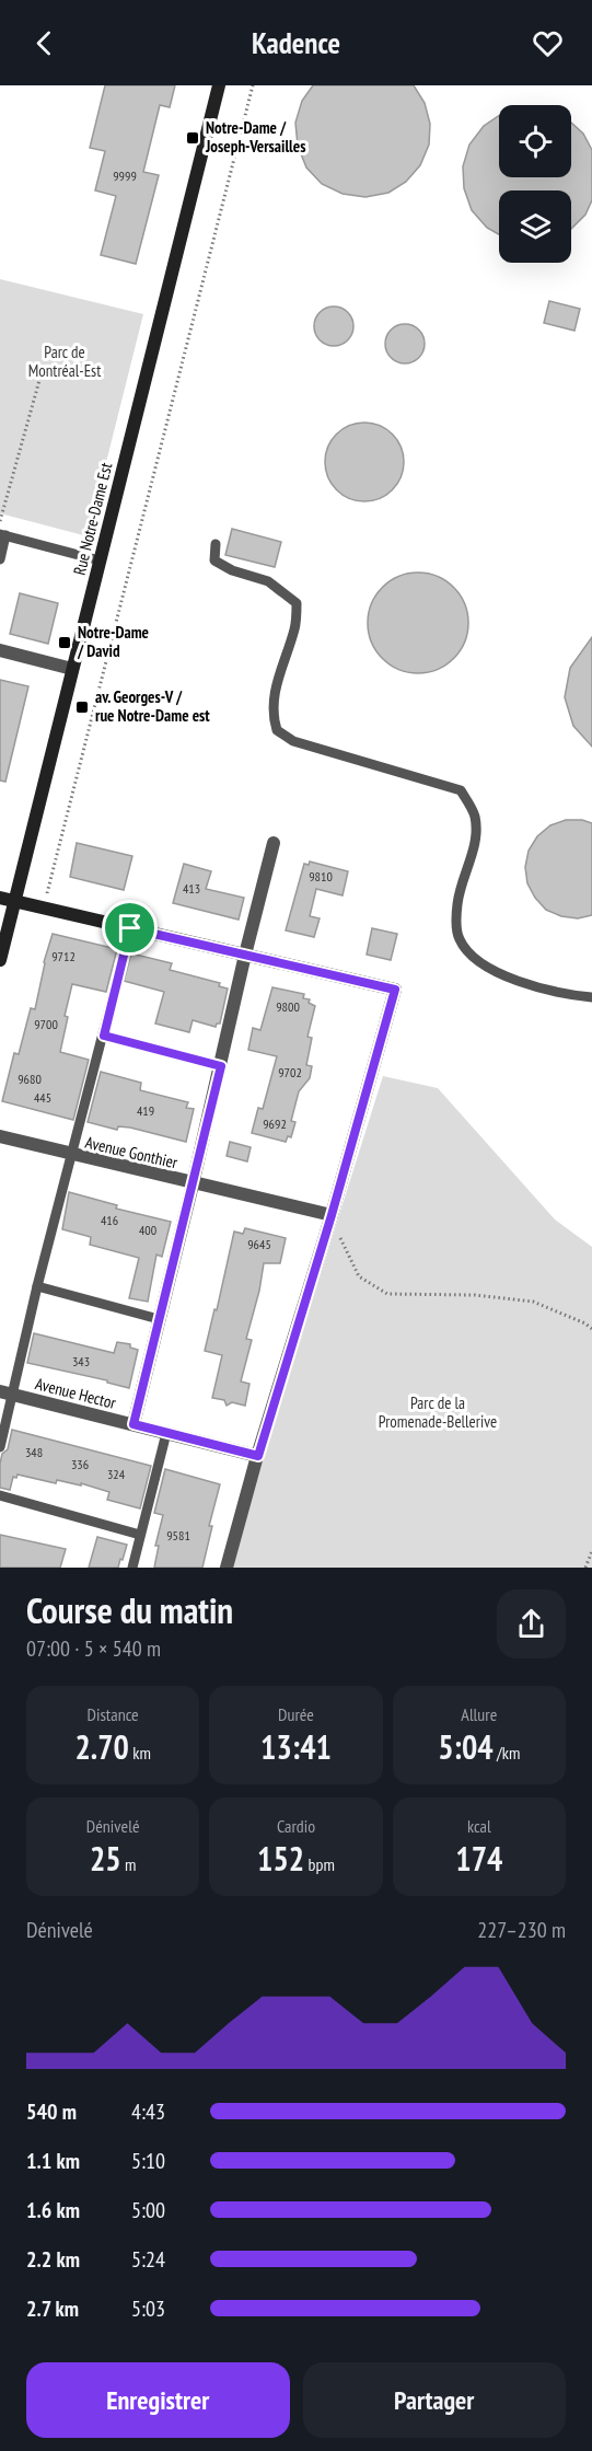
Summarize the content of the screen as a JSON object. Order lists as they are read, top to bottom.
{
  "streets": {
    "main road": ["Rue Notre-Dame Est"],
    "street": ["Avenue Gonthier", "Avenue Hector"]
  },
  "parks": ["Parc de Montréal-Est", "Parc de la Promenade-Bellerive"],
  "places": {
    "transit": ["Notre-Dame / Joseph-Versailles", "Notre-Dame / David", "av. Georges-V / rue Notre-Dame est"]
  },
  "house_numbers": [
    "9999",
    "9810",
    "413",
    "9712",
    "9800",
    "9700",
    "9702",
    "9680",
    "445",
    "419",
    "9692",
    "416",
    "400",
    "9645",
    "343",
    "348",
    "336",
    "324",
    "9581"
  ],
  "page": {
    "header": "Kadence",
    "heading": ["Course du matin", "07:00 · 5 × 540 m"],
    "stats": [
      ["Distance", "2.70 km"],
      ["Durée", "13:41"],
      ["Allure", "5:04 /km"],
      ["Dénivelé", "25 m"],
      ["Cardio", "152 bpm"],
      ["kcal", "174"]
    ],
    "chart": ["Dénivelé", "227–230 m"],
    "list": [
      {
        "name": "540 m",
        "note": "4:43"
      },
      {
        "name": "1.1 km",
        "note": "5:10"
      },
      {
        "name": "1.6 km",
        "note": "5:00"
      },
      {
        "name": "2.2 km",
        "note": "5:24"
      },
      {
        "name": "2.7 km",
        "note": "5:03"
      }
    ],
    "buttons": ["Enregistrer", "Partager"]
  }
}
